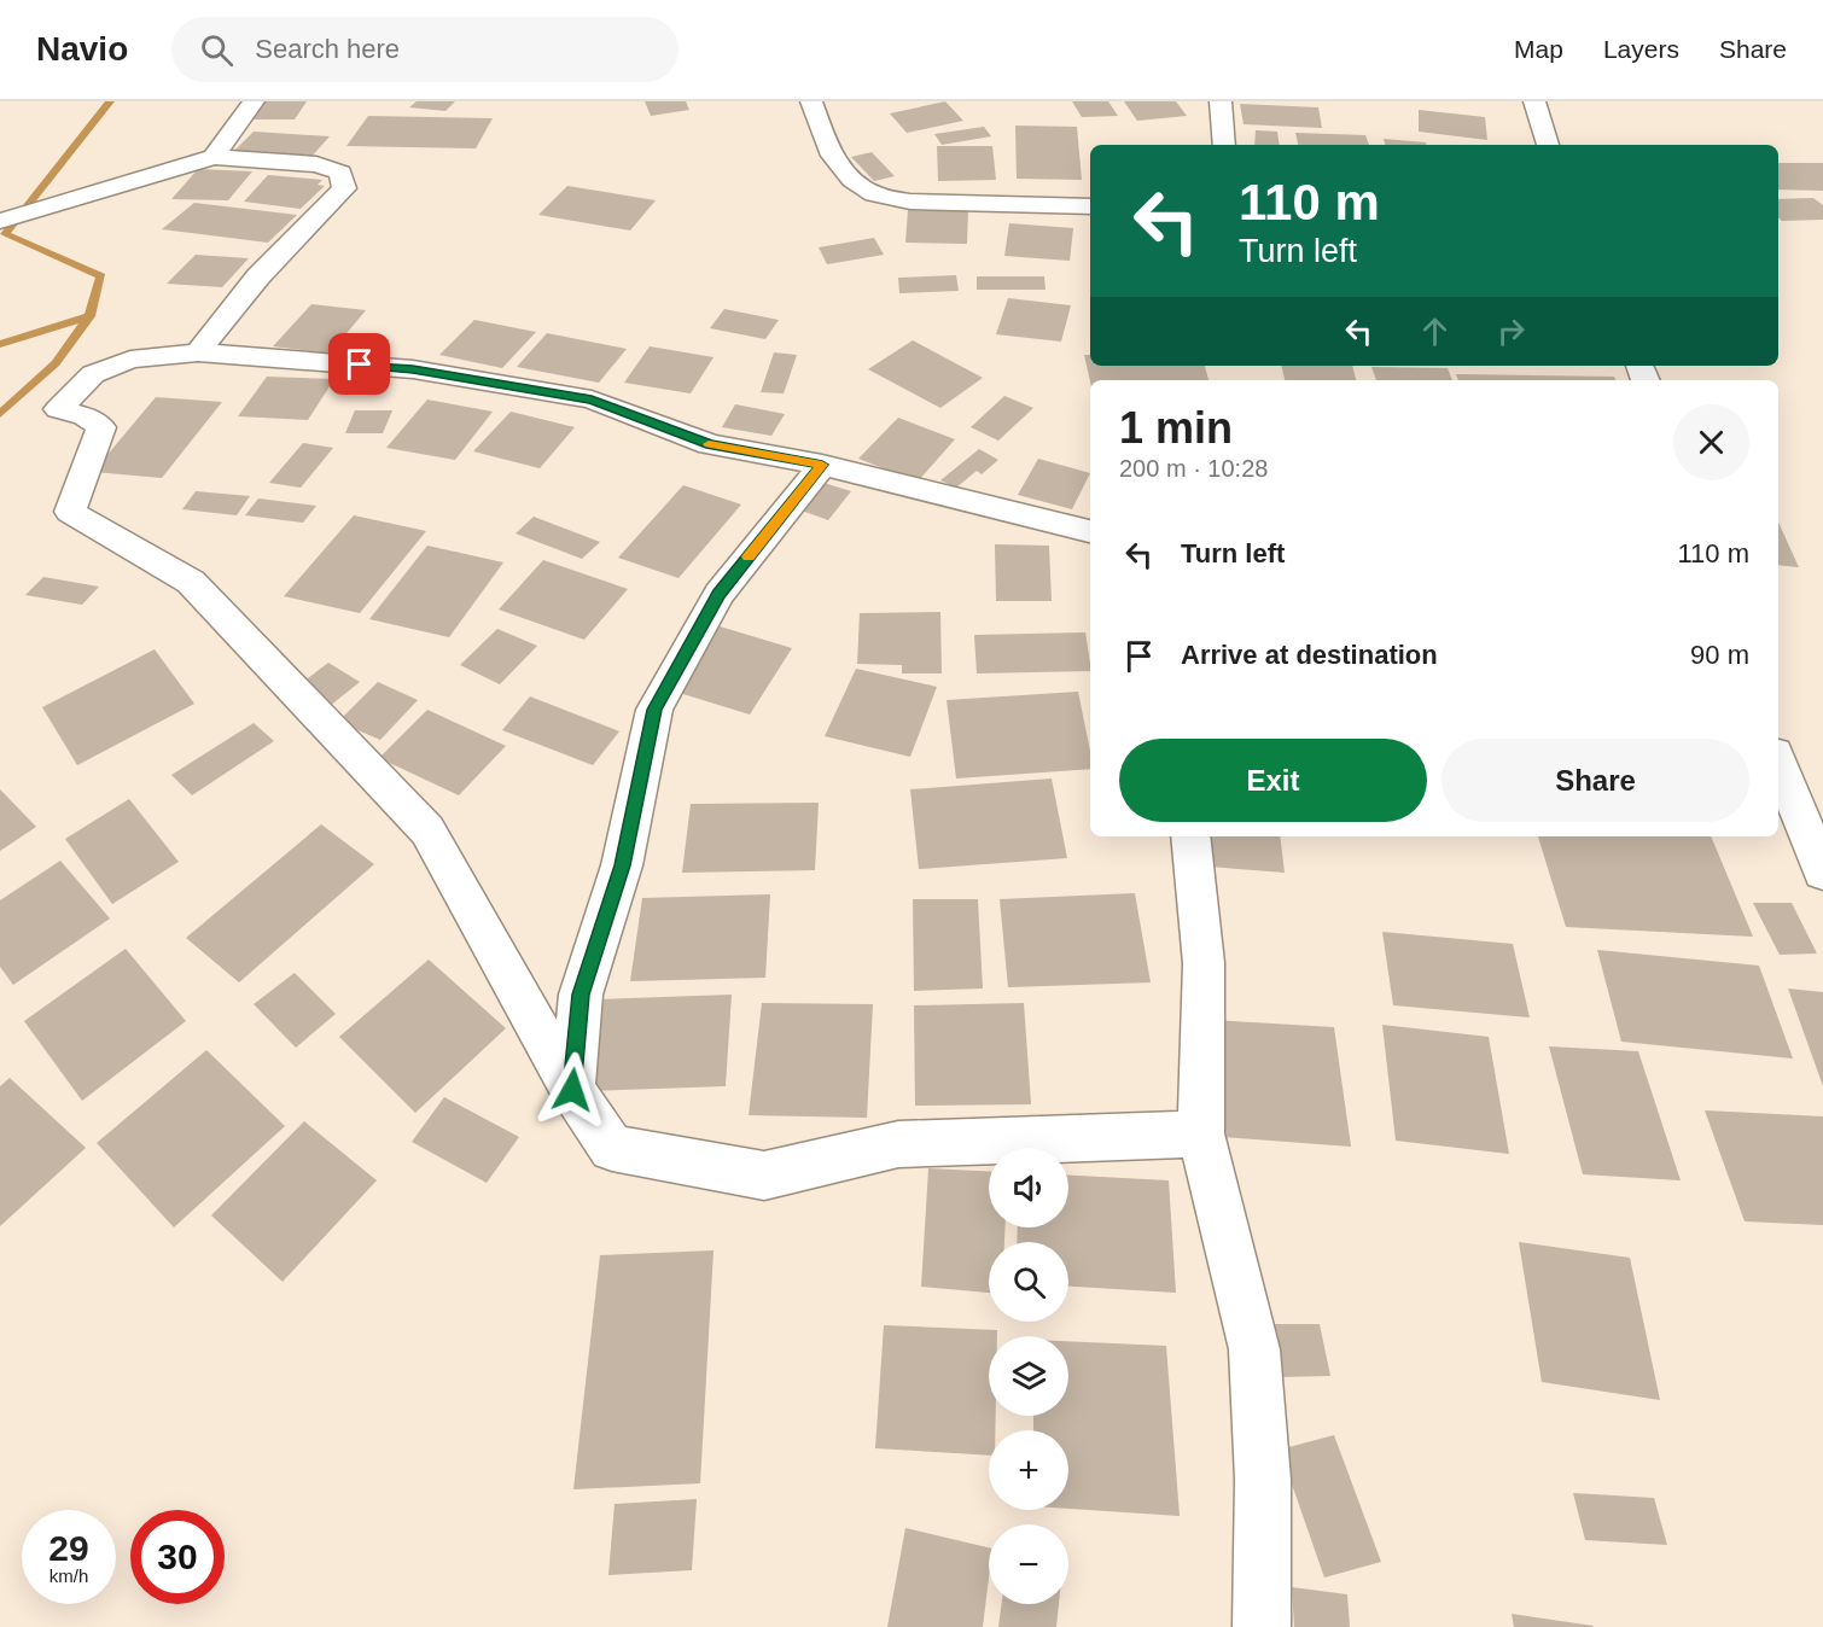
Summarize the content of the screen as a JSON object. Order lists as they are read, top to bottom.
{
  "page": {
    "header": "Navio",
    "search": "Search here",
    "nav": ["Map", "Layers", "Share"],
    "turn": ["110 m", "Turn left"],
    "heading": ["1 min", "200 m · 10:28"],
    "list": [
      {
        "name": "Turn left",
        "value": "110 m"
      },
      {
        "name": "Arrive at destination",
        "value": "90 m"
      }
    ],
    "buttons": ["Exit", "Share"],
    "map_buttons": ["+", "−"],
    "speed": "29 km/h",
    "limit": "30"
  }
}
